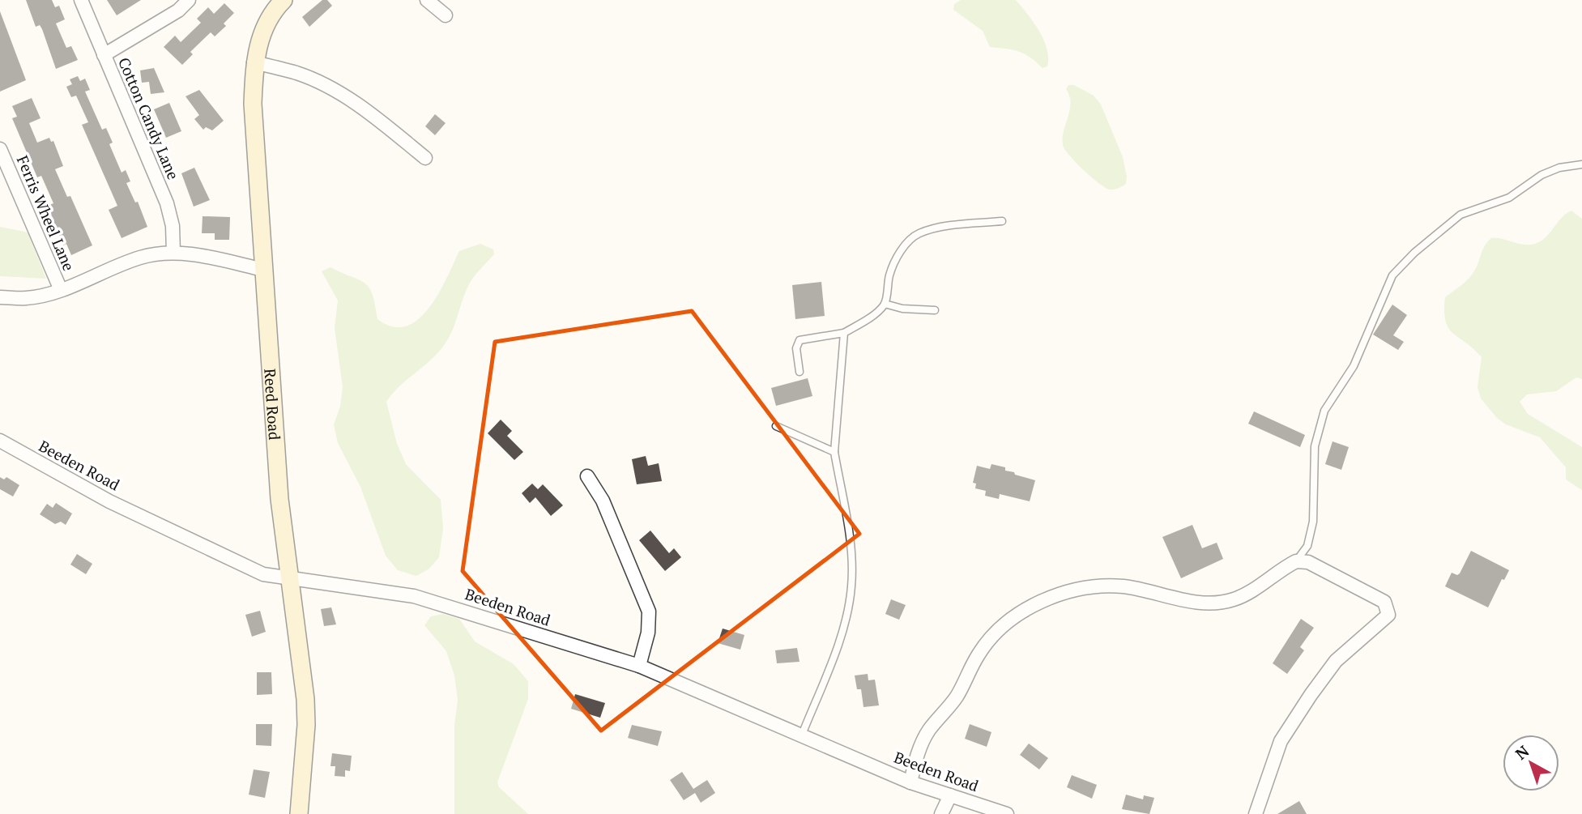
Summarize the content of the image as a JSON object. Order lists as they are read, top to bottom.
{
  "streets": {
    "street": [
      "Cotton Candy Lane",
      "Ferris Wheel Lane",
      "Reed Road",
      "Beeden Road"
    ]
  },
  "crossings": [
    ["Reed Road", "Beeden Road"]
  ],
  "north": "top left"
}
